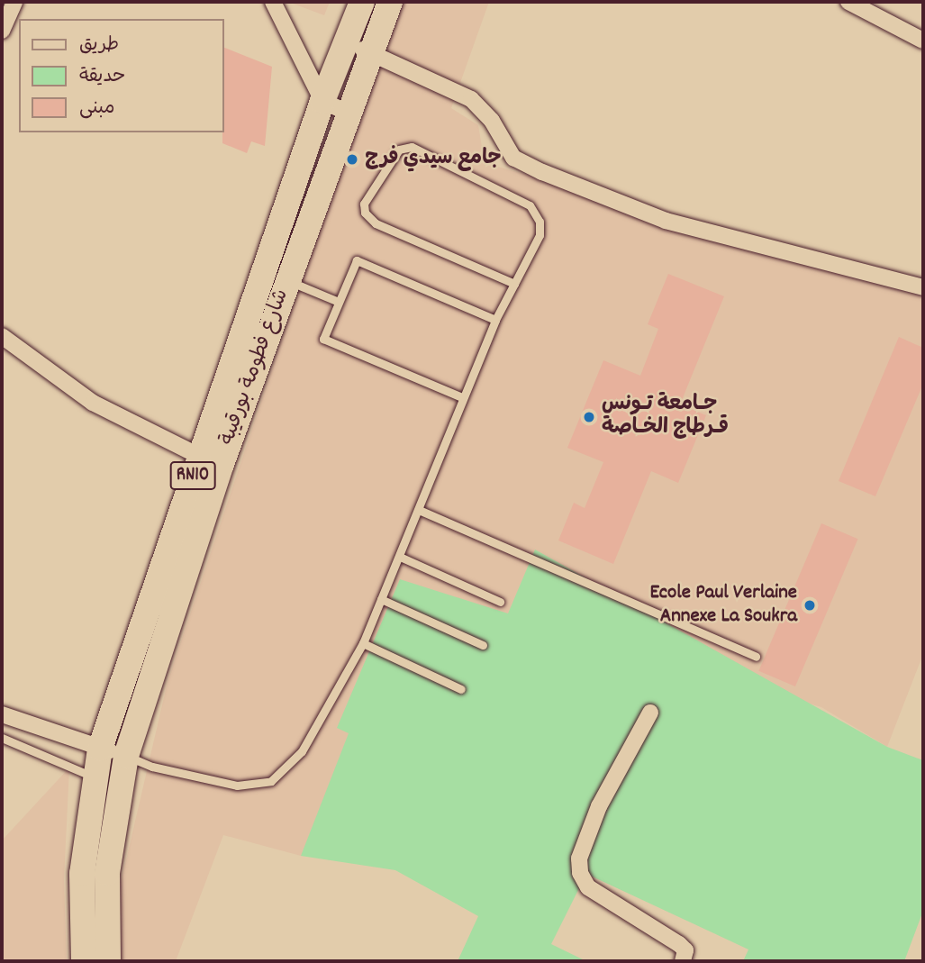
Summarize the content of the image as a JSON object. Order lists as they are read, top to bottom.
{
  "streets": {
    "main road": ["شارع فطومة بورقيبة", "RN10"]
  },
  "places": ["جامع سيدي فرج", "جـامعة تـونس قـرطاج الخـاصة", "Ecole Paul Verlaine Annexe La Soukra"],
  "legend": ["طريق", "حديقة", "مبنى"]
}
